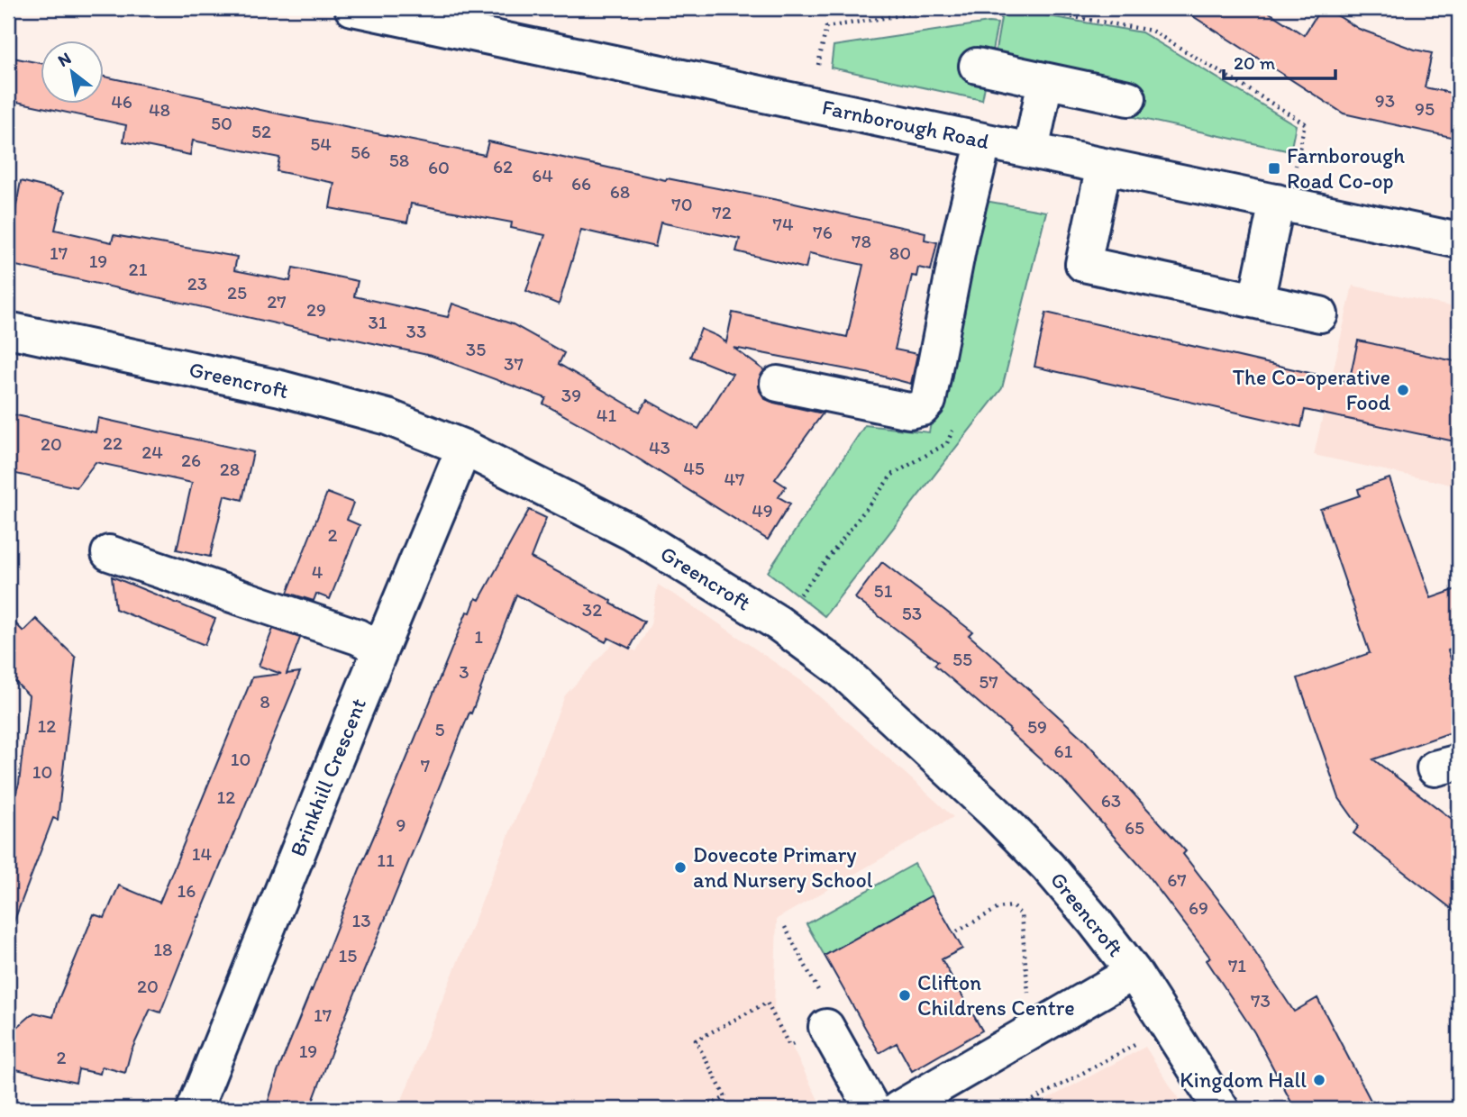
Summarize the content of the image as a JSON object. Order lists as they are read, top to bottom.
{
  "streets": {
    "street": ["Farnborough Road", "Greencroft", "Brinkhill Crescent"]
  },
  "crossings": [
    ["Greencroft", "Brinkhill Crescent"]
  ],
  "places": {
    "transit": ["Farnborough Road Co-op"],
    "other": [
      "The Co-operative Food",
      "Dovecote Primary and Nursery School",
      "Clifton Childrens Centre",
      "Kingdom Hall"
    ]
  },
  "house_numbers": [
    "93",
    "46",
    "95",
    "48",
    "50",
    "52",
    "54",
    "56",
    "58",
    "62",
    "60",
    "64",
    "66",
    "68",
    "70",
    "72",
    "74",
    "76",
    "78",
    "17",
    "80",
    "19",
    "21",
    "23",
    "25",
    "27",
    "29",
    "31",
    "33",
    "35",
    "37",
    "39",
    "41",
    "22",
    "20",
    "43",
    "24",
    "26",
    "45",
    "28",
    "47",
    "49",
    "2",
    "4",
    "51",
    "32",
    "53",
    "1",
    "55",
    "3",
    "57",
    "8",
    "12",
    "59",
    "5",
    "61",
    "10",
    "7",
    "10",
    "12",
    "63",
    "9",
    "65",
    "14",
    "11",
    "67",
    "16",
    "69",
    "13",
    "18",
    "15",
    "71",
    "20",
    "73",
    "17",
    "19",
    "2"
  ],
  "scale_bar": "20 m",
  "north": "top left"
}
